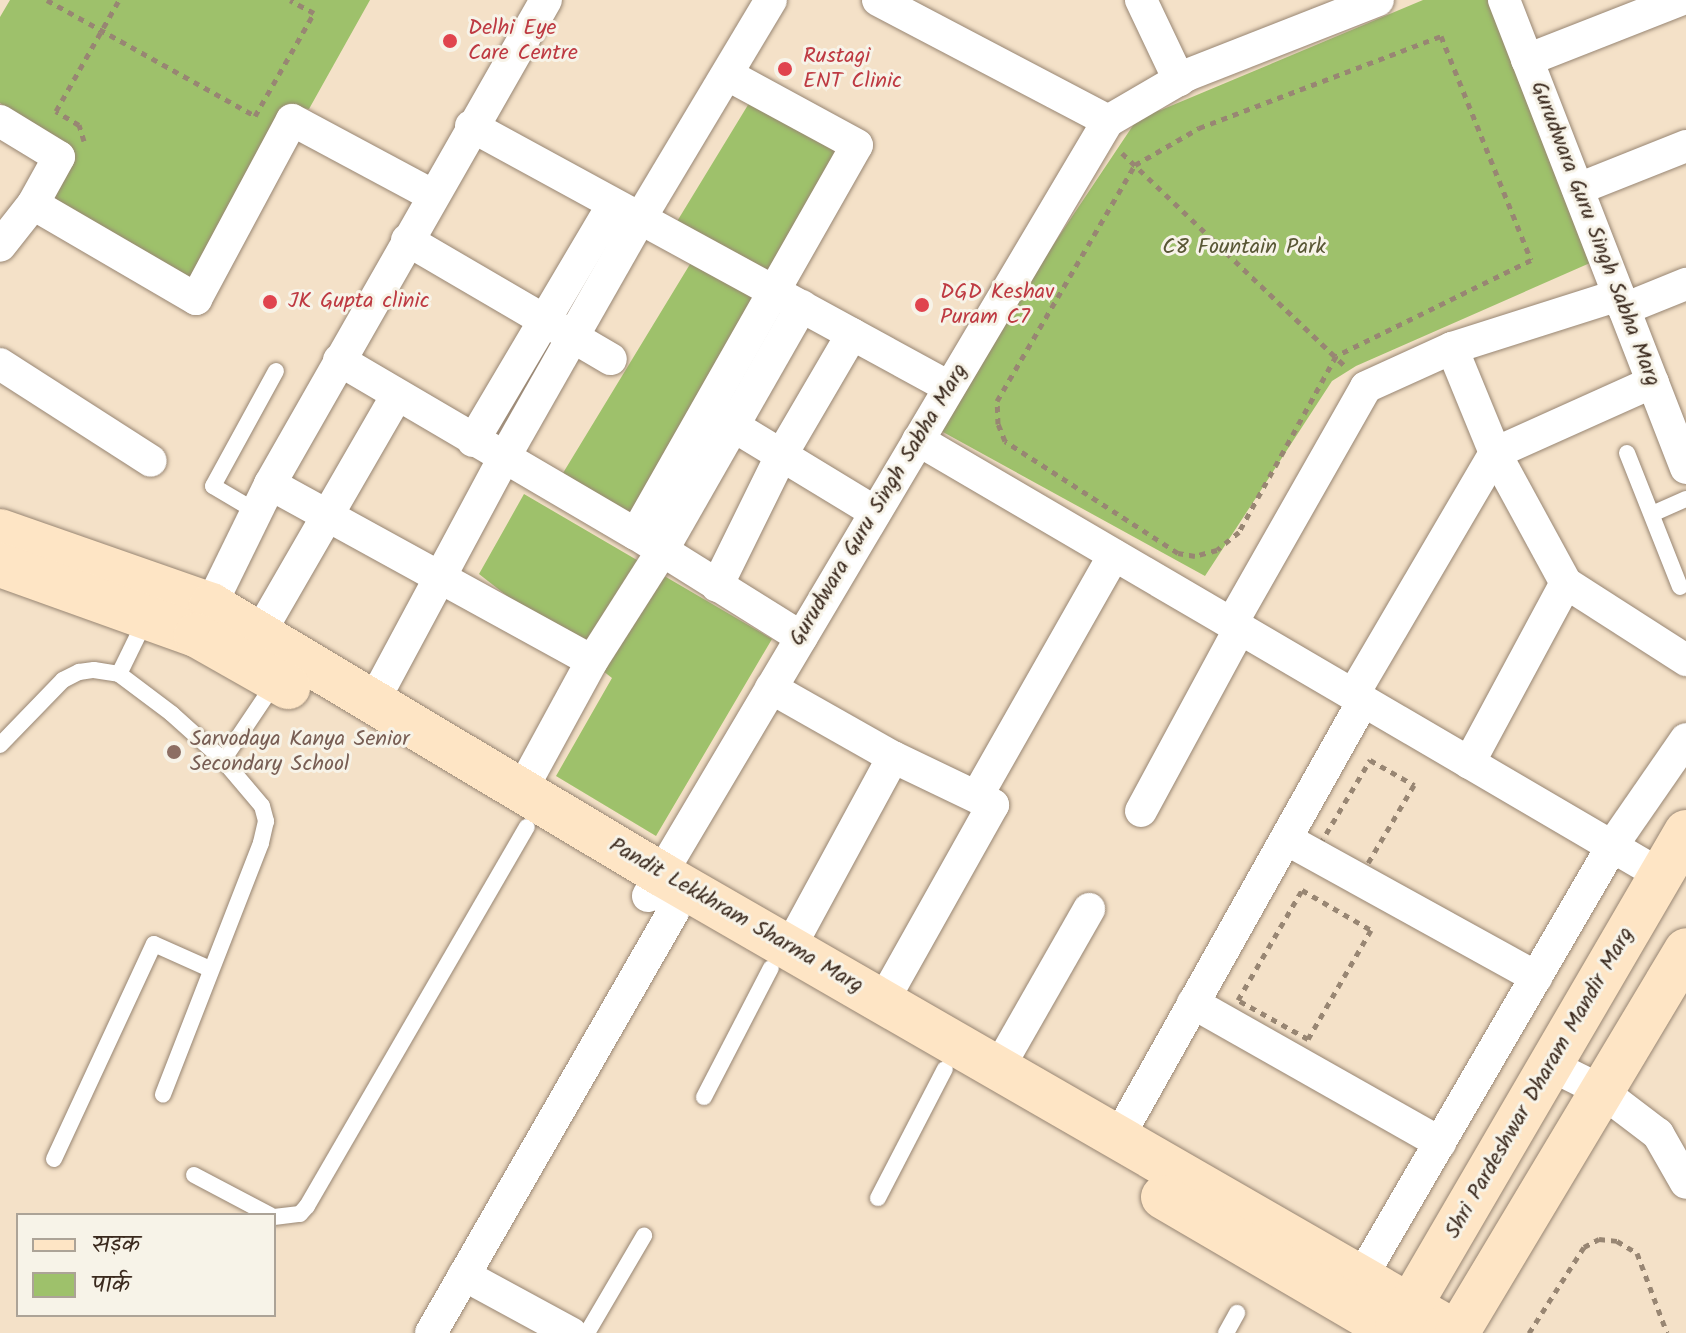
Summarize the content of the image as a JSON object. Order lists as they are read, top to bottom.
{
  "streets": {
    "main road": ["Pandit Lekkhram Sharma Marg", "Shri Pardeshwar Dharam Mandir Marg"],
    "street": ["Gurudwara Guru Singh Sabha Marg"]
  },
  "crossings": [
    ["Gurudwara Guru Singh Sabha Marg", "Pandit Lekkhram Sharma Marg"],
    ["Pandit Lekkhram Sharma Marg", "Shri Pardeshwar Dharam Mandir Marg"]
  ],
  "parks": ["C8 Fountain Park"],
  "places": [
    "Delhi Eye Care Centre",
    "Rustagi ENT Clinic",
    "JK Gupta clinic",
    "DGD Keshav Puram C7",
    "Sarvodaya Kanya Senior Secondary School"
  ],
  "legend": ["सड़क", "पार्क"]
}
